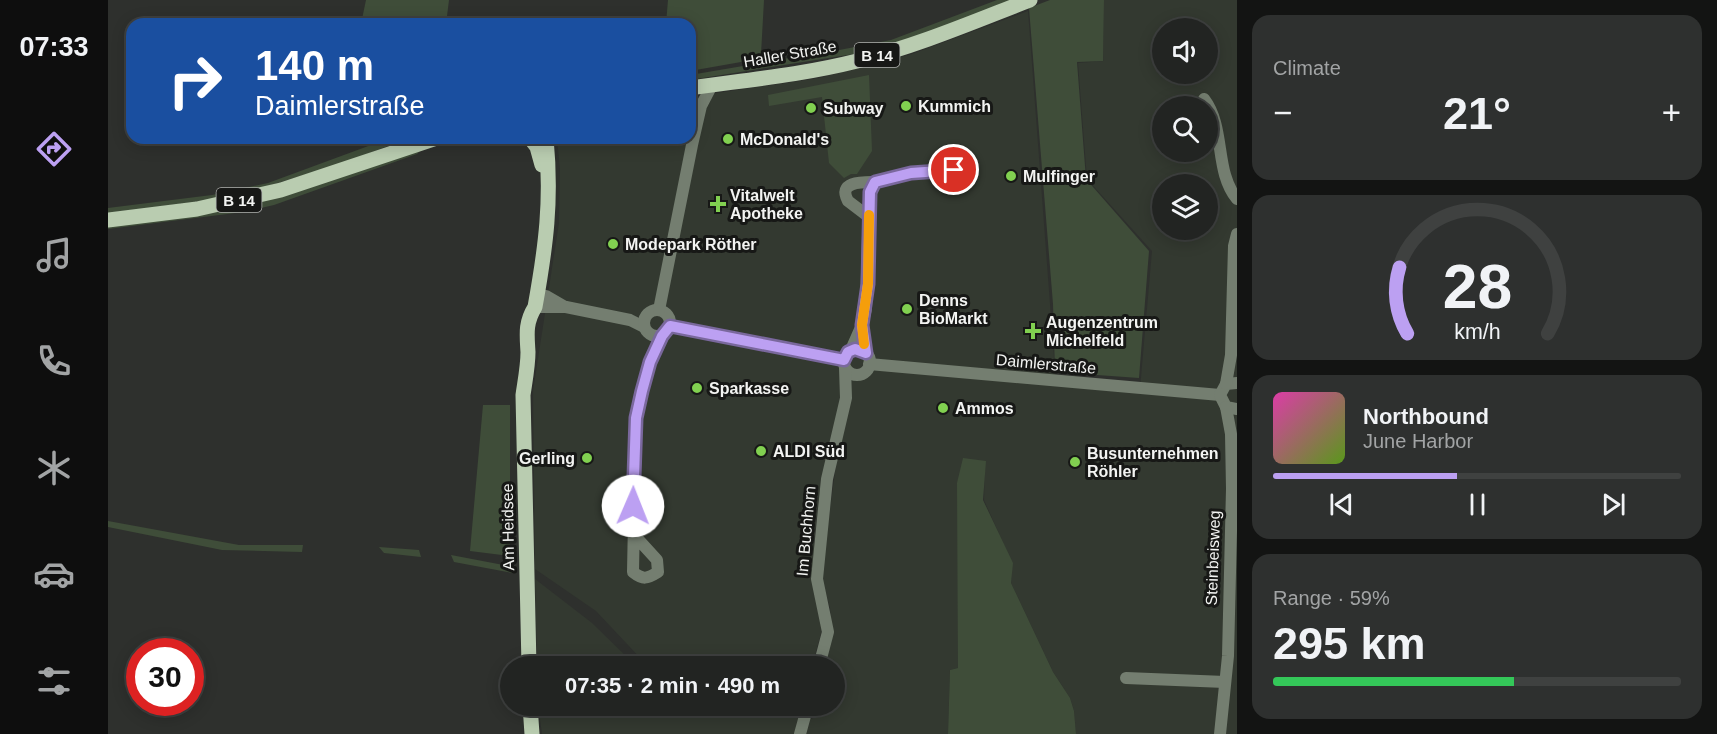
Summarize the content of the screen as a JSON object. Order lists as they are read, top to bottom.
{
  "streets": {
    "main road": ["Haller Straße", "B 14", "Am Heidsee"],
    "street": ["Daimlerstraße", "Im Buchhorn", "Steinbeisweg"]
  },
  "crossings": [
    ["Daimlerstraße", "Im Buchhorn"],
    ["Daimlerstraße", "Steinbeisweg"]
  ],
  "places": {
    "other": [
      "Kummich",
      "Subway",
      "McDonald's",
      "Mulfinger",
      "Modepark Röther",
      "Denns BioMarkt",
      "Sparkasse",
      "Ammos",
      "ALDI Süd",
      "Gerling",
      "Busunternehmen Röhler"
    ],
    "health": ["Vitalwelt Apotheke", "Augenzentrum Michelfeld"]
  },
  "page": {
    "tabs": "07:33",
    "tile": [
      "Climate",
      ["Range · 59%", "295 km"]
    ],
    "turn": ["140 m", "Daimlerstraße"],
    "heat": ["−", "21°", "+"],
    "song": ["Northbound", "June Harbor"],
    "limit": "30",
    "trip": "07:35 · 2 min · 490 m",
    "gauge": ["28", "km/h"]
  }
}
